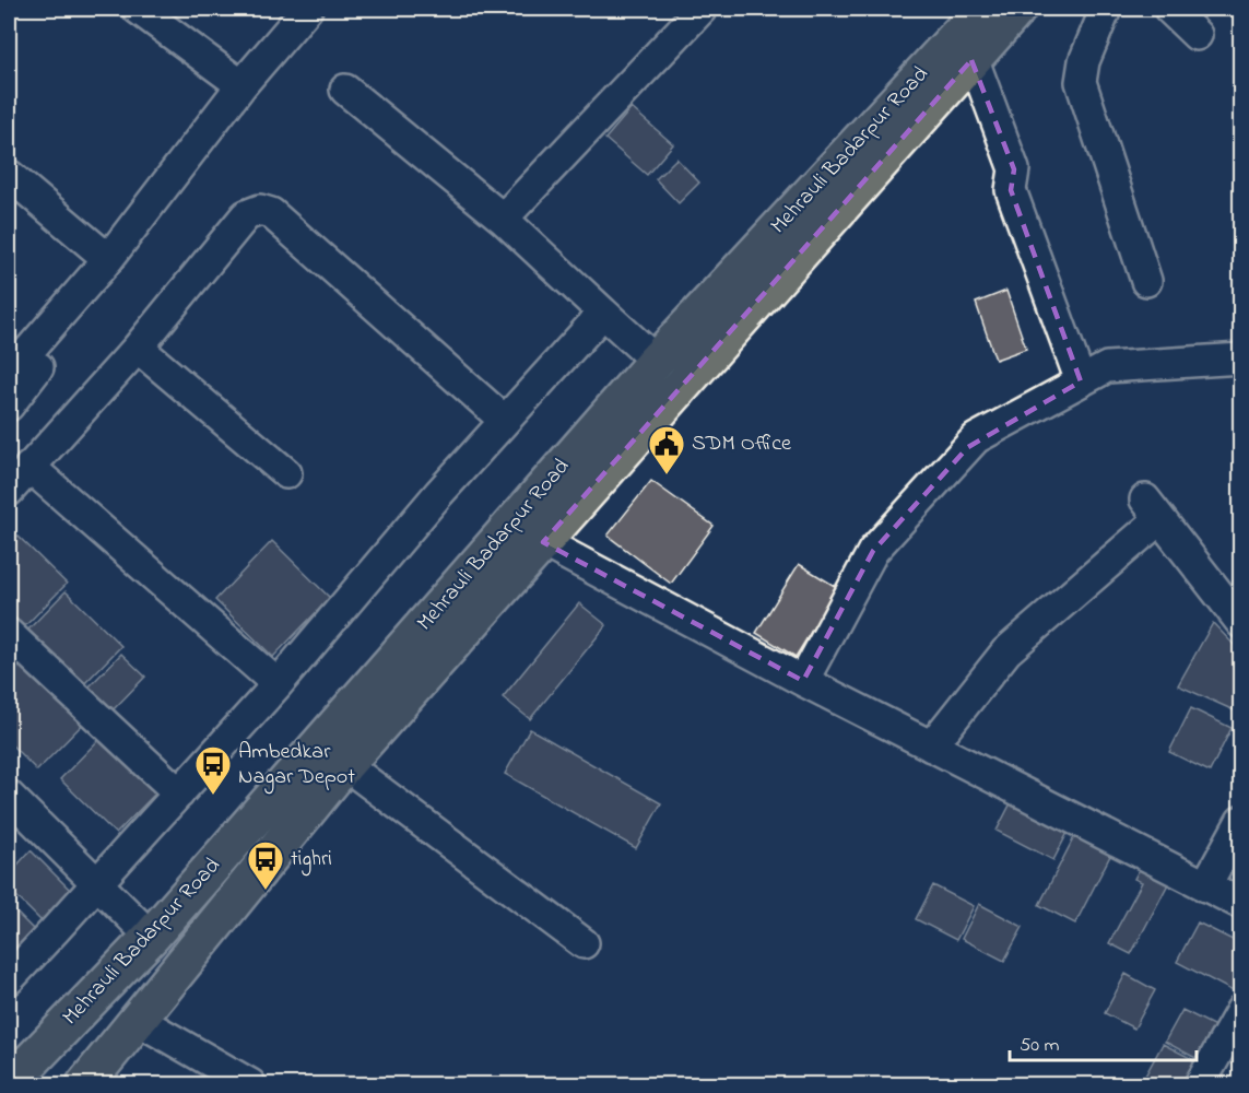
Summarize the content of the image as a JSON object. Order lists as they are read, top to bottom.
{
  "streets": {
    "main road": ["Mehrauli Badarpur Road"]
  },
  "places": {
    "public building": ["SDM Office"],
    "bus stop": ["Ambedkar Nagar Depot", "tighri"]
  },
  "scale_bar": "50 m"
}
